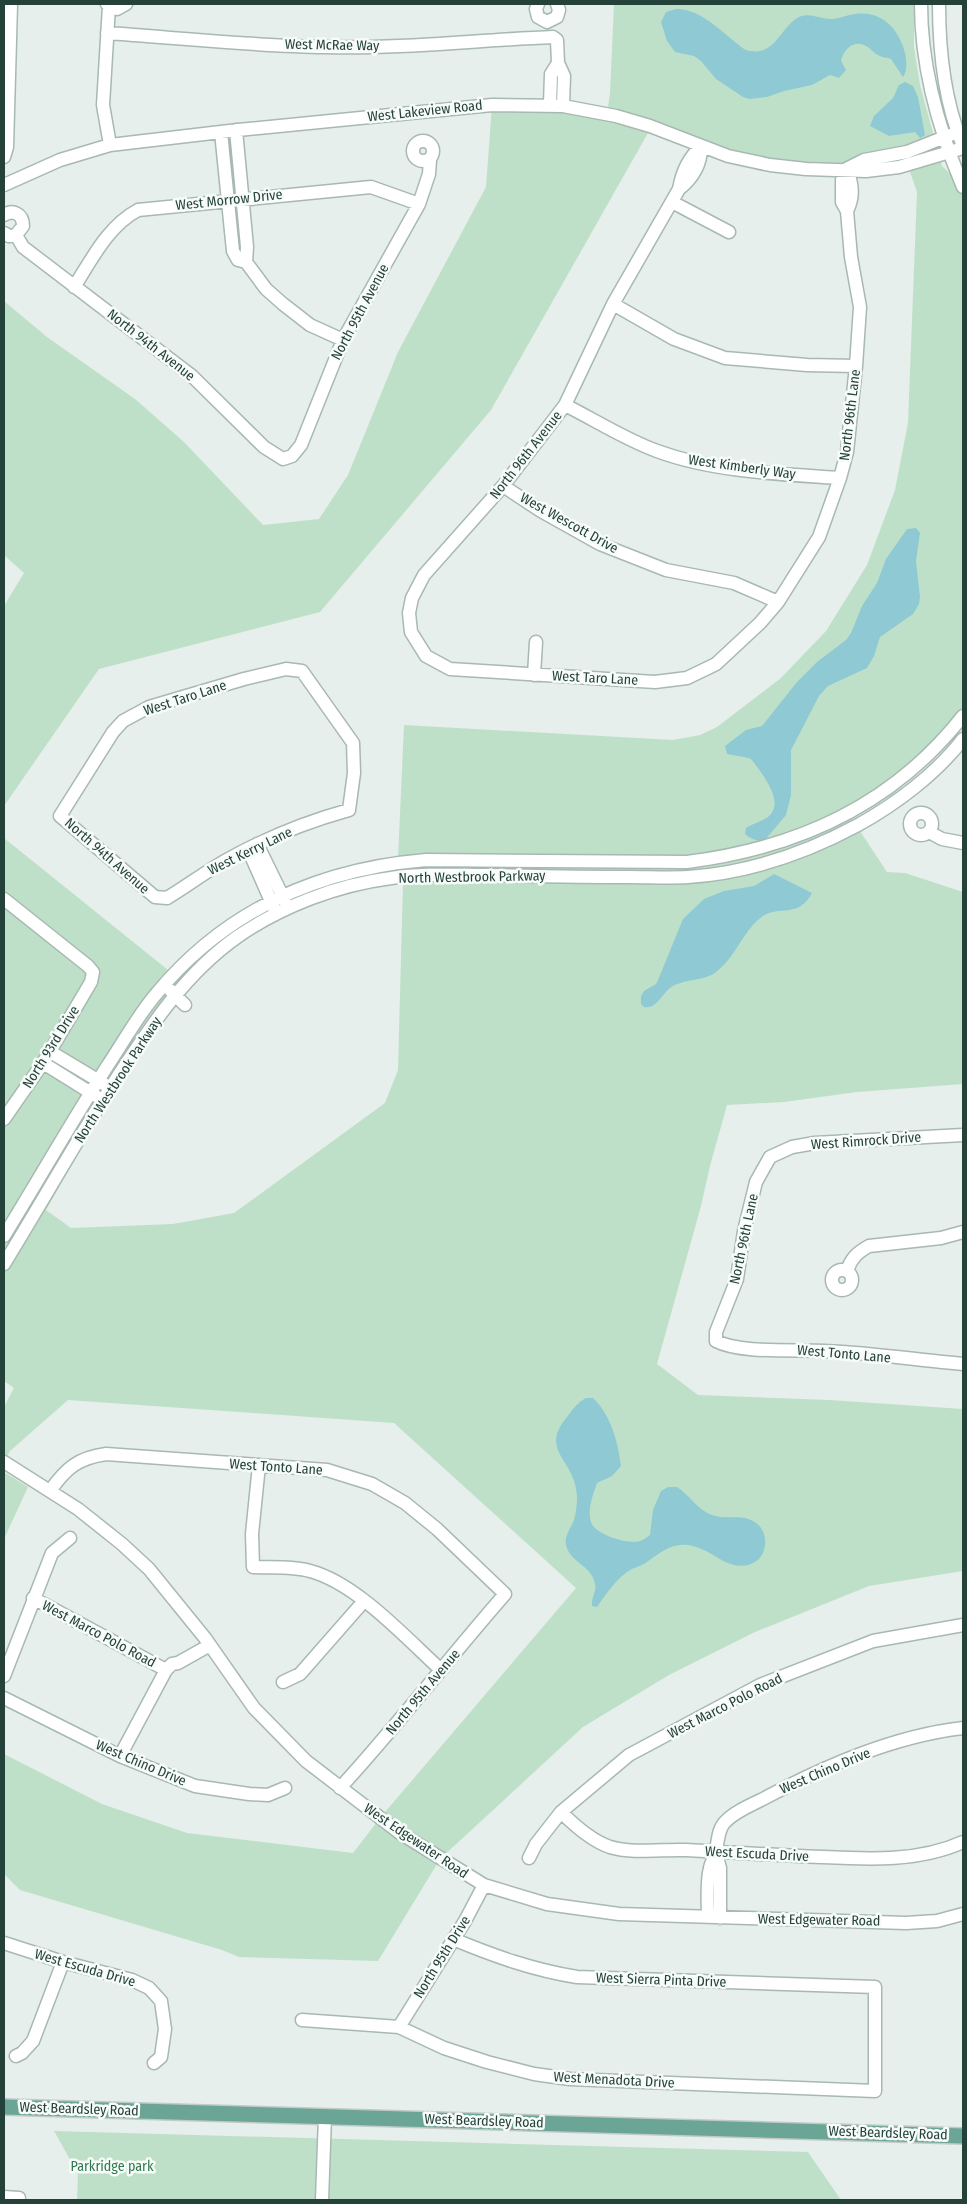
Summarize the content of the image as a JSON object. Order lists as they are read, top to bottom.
{
  "streets": {
    "main road": ["West Beardsley Road"],
    "street": [
      "West McRae Way",
      "West Lakeview Road",
      "West Morrow Drive",
      "North 95th Avenue",
      "North 94th Avenue",
      "North 96th Lane",
      "North 96th Avenue",
      "West Kimberly Way",
      "West Wescott Drive",
      "West Taro Lane",
      "West Kerry Lane",
      "North Westbrook Parkway",
      "North 93rd Drive",
      "West Rimrock Drive",
      "West Tonto Lane",
      "West Marco Polo Road",
      "West Chino Drive",
      "West Edgewater Road",
      "West Escuda Drive",
      "North 95th Drive",
      "West Sierra Pinta Drive",
      "West Menadota Drive"
    ]
  },
  "crossings": [
    ["West Lakeview Road", "North 96th Lane"],
    ["West Lakeview Road", "North 96th Avenue"],
    ["West Morrow Drive", "North 95th Avenue"],
    ["West Morrow Drive", "North 94th Avenue"],
    ["North 95th Avenue", "North 94th Avenue"],
    ["North 95th Avenue", "West Tonto Lane"],
    ["North 95th Avenue", "West Edgewater Road"],
    ["North 94th Avenue", "West Taro Lane"],
    ["North 94th Avenue", "West Kerry Lane"],
    ["North 96th Lane", "West Kimberly Way"],
    ["North 96th Lane", "West Wescott Drive"],
    ["North 96th Lane", "West Taro Lane"],
    ["North 96th Lane", "West Rimrock Drive"],
    ["North 96th Lane", "West Tonto Lane"],
    ["North 96th Avenue", "West Kimberly Way"],
    ["North 96th Avenue", "West Wescott Drive"],
    ["North 96th Avenue", "West Taro Lane"],
    ["West Taro Lane", "West Kerry Lane"],
    ["West Tonto Lane", "West Edgewater Road"],
    ["West Marco Polo Road", "West Escuda Drive"],
    ["West Chino Drive", "West Escuda Drive"],
    ["West Edgewater Road", "North 95th Drive"],
    ["North 95th Drive", "West Sierra Pinta Drive"],
    ["North 95th Drive", "West Menadota Drive"],
    ["West Sierra Pinta Drive", "West Menadota Drive"]
  ],
  "parks": ["Parkridge park"]
}
